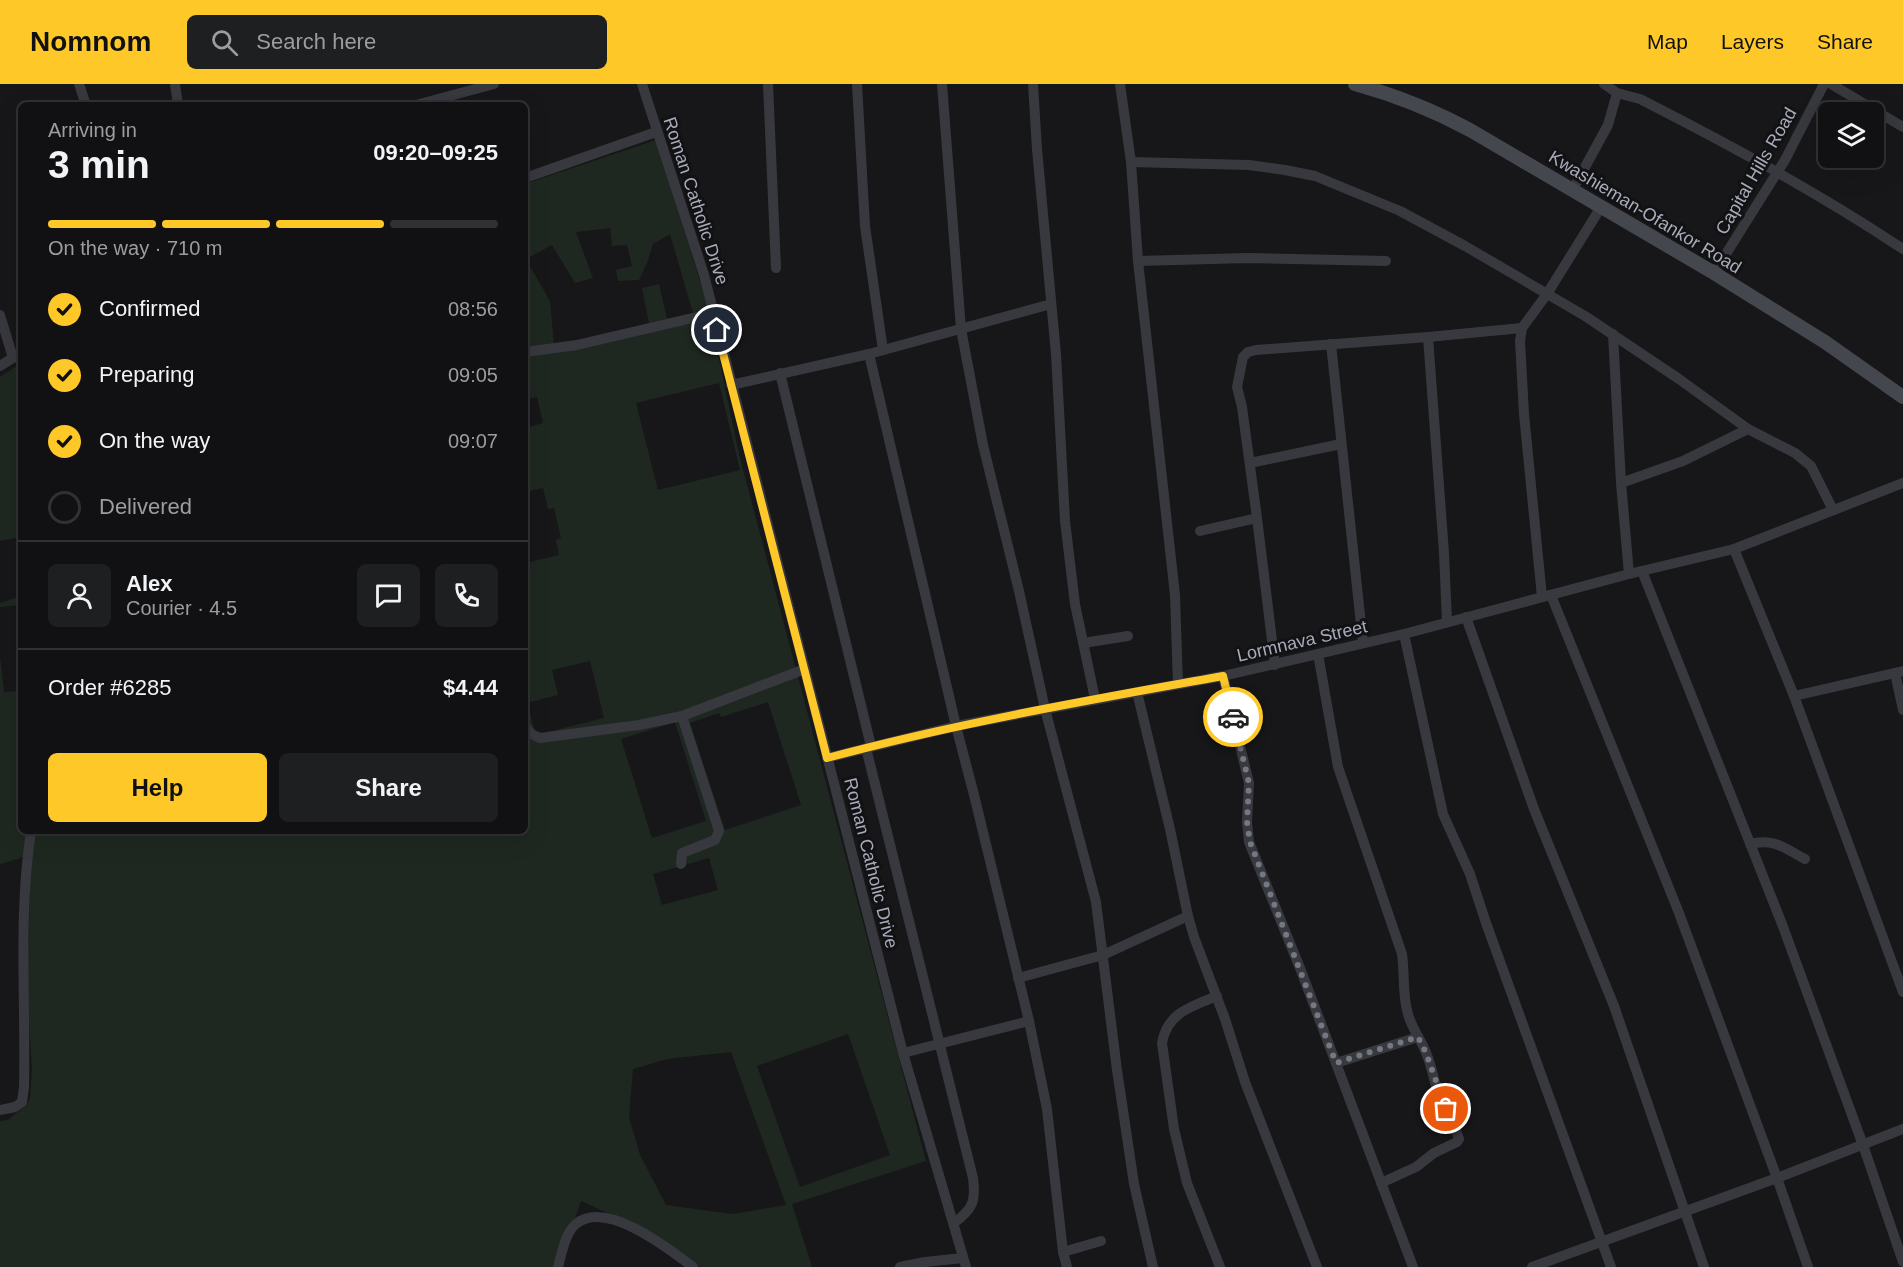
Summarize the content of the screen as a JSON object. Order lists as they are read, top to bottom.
{
  "streets": {
    "main road": ["Kwashieman-Ofankor Road"],
    "street": ["Capital Hills Road", "Roman Catholic Drive", "Lormnava Street"]
  },
  "crossings": [
    ["Capital Hills Road", "Kwashieman-Ofankor Road"],
    ["Roman Catholic Drive", "Lormnava Street"]
  ],
  "page": {
    "header": "Nomnom",
    "search": "Search here",
    "nav": ["Map", "Layers", "Share"],
    "heading": ["3 min", "Arriving in", "09:20–09:25"],
    "panel": [
      "Alex",
      "Courier · 4.5",
      "Order #6285",
      "$4.44"
    ],
    "bar": "On the way · 710 m",
    "list": [
      ["Confirmed", "08:56"],
      ["Preparing", "09:05"],
      ["On the way", "09:07"],
      "Delivered"
    ],
    "buttons": ["Help", "Share"]
  }
}
